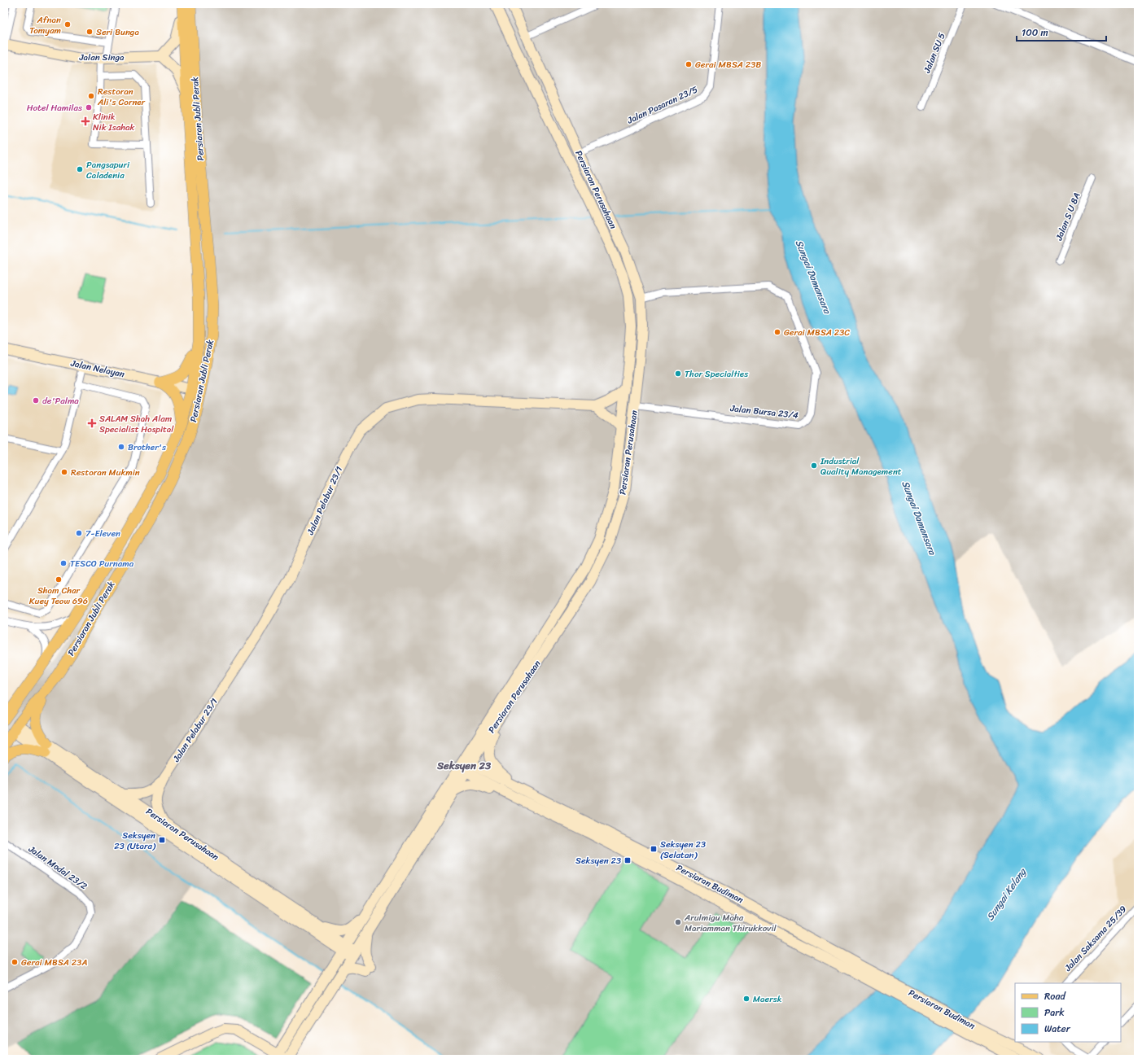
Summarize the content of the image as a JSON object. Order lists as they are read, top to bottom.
{
  "streets": {
    "main road": [
      "Jalan Singa",
      "Persiaran Jubli Perak",
      "Persiaran Perusahaan",
      "Jalan Nelayan",
      "Jalan Pelabur 23/1",
      "Persiaran Budiman"
    ],
    "street": [
      "Jalan SU 5",
      "Jalan Pasaran 23/5",
      "Jalan S U 8A",
      "Jalan Bursa 23/4",
      "Jalan Modal 23/2",
      "Jalan Saksama 25/39"
    ]
  },
  "crossings": [
    ["Jalan Pasaran 23/5", "Persiaran Perusahaan"],
    ["Persiaran Jubli Perak", "Persiaran Perusahaan"],
    ["Persiaran Jubli Perak", "Jalan Nelayan"],
    ["Persiaran Perusahaan", "Jalan Bursa 23/4"],
    ["Persiaran Perusahaan", "Jalan Pelabur 23/1"],
    ["Persiaran Perusahaan", "Persiaran Budiman"]
  ],
  "districts": ["Seksyen 23"],
  "water": ["Sungai Damansara", "Sungai Kelang"],
  "places": {
    "other": [
      "Afnan Tomyam",
      "Seri Bunga",
      "Gerai MBSA 23B",
      "Restoran Ali's Corner",
      "Hotel Hamilas",
      "Pangsapuri Caladenia",
      "Gerai MBSA 23C",
      "Thor Specialties",
      "de'Palma",
      "Brother's",
      "Industrial Quality Management",
      "Restoran Mukmin",
      "7-Eleven",
      "TESCO Purnama",
      "Sham Char Kuey Teow 696",
      "Arulmigu Maha Mariamman Thirukkovil",
      "Gerai MBSA 23A",
      "Maersk"
    ],
    "health": ["Klinik Nik Isahak", "SALAM Shah Alam Specialist Hospital"],
    "transit": ["Seksyen 23 (Utara)", "Seksyen 23 (Selatan)", "Seksyen 23"]
  },
  "legend": ["Road", "Park", "Water"],
  "scale_bar": "100 m"
}
